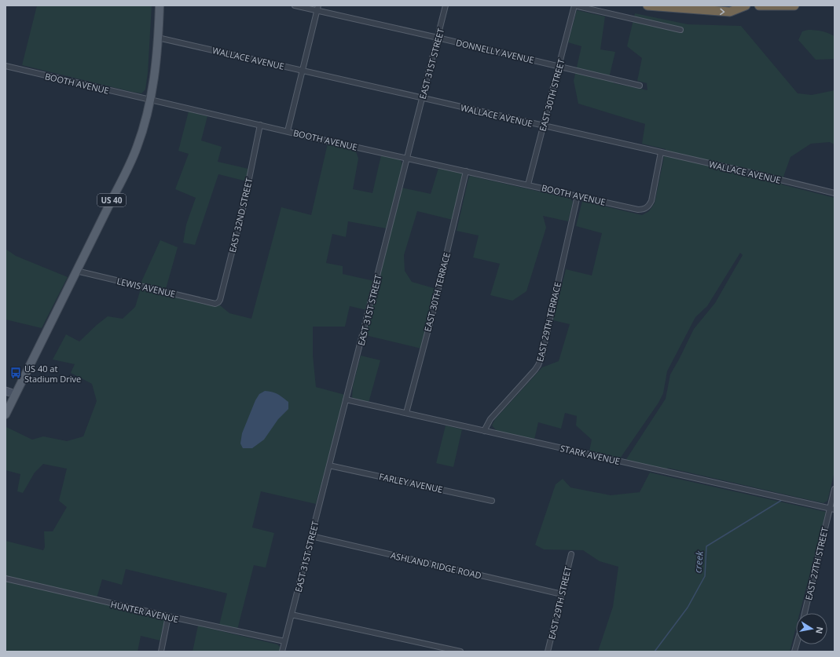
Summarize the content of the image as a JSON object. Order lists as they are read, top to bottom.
{
  "streets": {
    "main road": ["US 40"],
    "street": [
      "DONNELLY AVENUE",
      "WALLACE AVENUE",
      "EAST 31ST STREET",
      "BOOTH AVENUE",
      "EAST 30TH STREET",
      "EAST 32ND STREET",
      "LEWIS AVENUE",
      "EAST 30TH TERRACE",
      "EAST 29TH TERRACE",
      "STARK AVENUE",
      "FARLEY AVENUE",
      "EAST 27TH STREET",
      "ASHLAND RIDGE ROAD",
      "EAST 29TH STREET",
      "HUNTER AVENUE"
    ]
  },
  "crossings": [
    ["DONNELLY AVENUE", "EAST 31ST STREET"],
    ["DONNELLY AVENUE", "EAST 30TH STREET"],
    ["WALLACE AVENUE", "EAST 31ST STREET"],
    ["WALLACE AVENUE", "BOOTH AVENUE"],
    ["WALLACE AVENUE", "EAST 30TH STREET"],
    ["WALLACE AVENUE", "US 40"],
    ["EAST 31ST STREET", "BOOTH AVENUE"],
    ["EAST 31ST STREET", "STARK AVENUE"],
    ["EAST 31ST STREET", "FARLEY AVENUE"],
    ["EAST 31ST STREET", "ASHLAND RIDGE ROAD"],
    ["EAST 31ST STREET", "HUNTER AVENUE"],
    ["BOOTH AVENUE", "EAST 30TH STREET"],
    ["BOOTH AVENUE", "US 40"],
    ["BOOTH AVENUE", "EAST 32ND STREET"],
    ["BOOTH AVENUE", "EAST 30TH TERRACE"],
    ["BOOTH AVENUE", "EAST 29TH TERRACE"],
    ["US 40", "LEWIS AVENUE"],
    ["EAST 32ND STREET", "LEWIS AVENUE"],
    ["EAST 30TH TERRACE", "STARK AVENUE"],
    ["EAST 29TH TERRACE", "STARK AVENUE"],
    ["STARK AVENUE", "EAST 27TH STREET"],
    ["ASHLAND RIDGE ROAD", "EAST 29TH STREET"]
  ],
  "water": ["creek"],
  "places": {
    "bus stop": ["US 40 at Stadium Drive"]
  },
  "north": "right"
}
